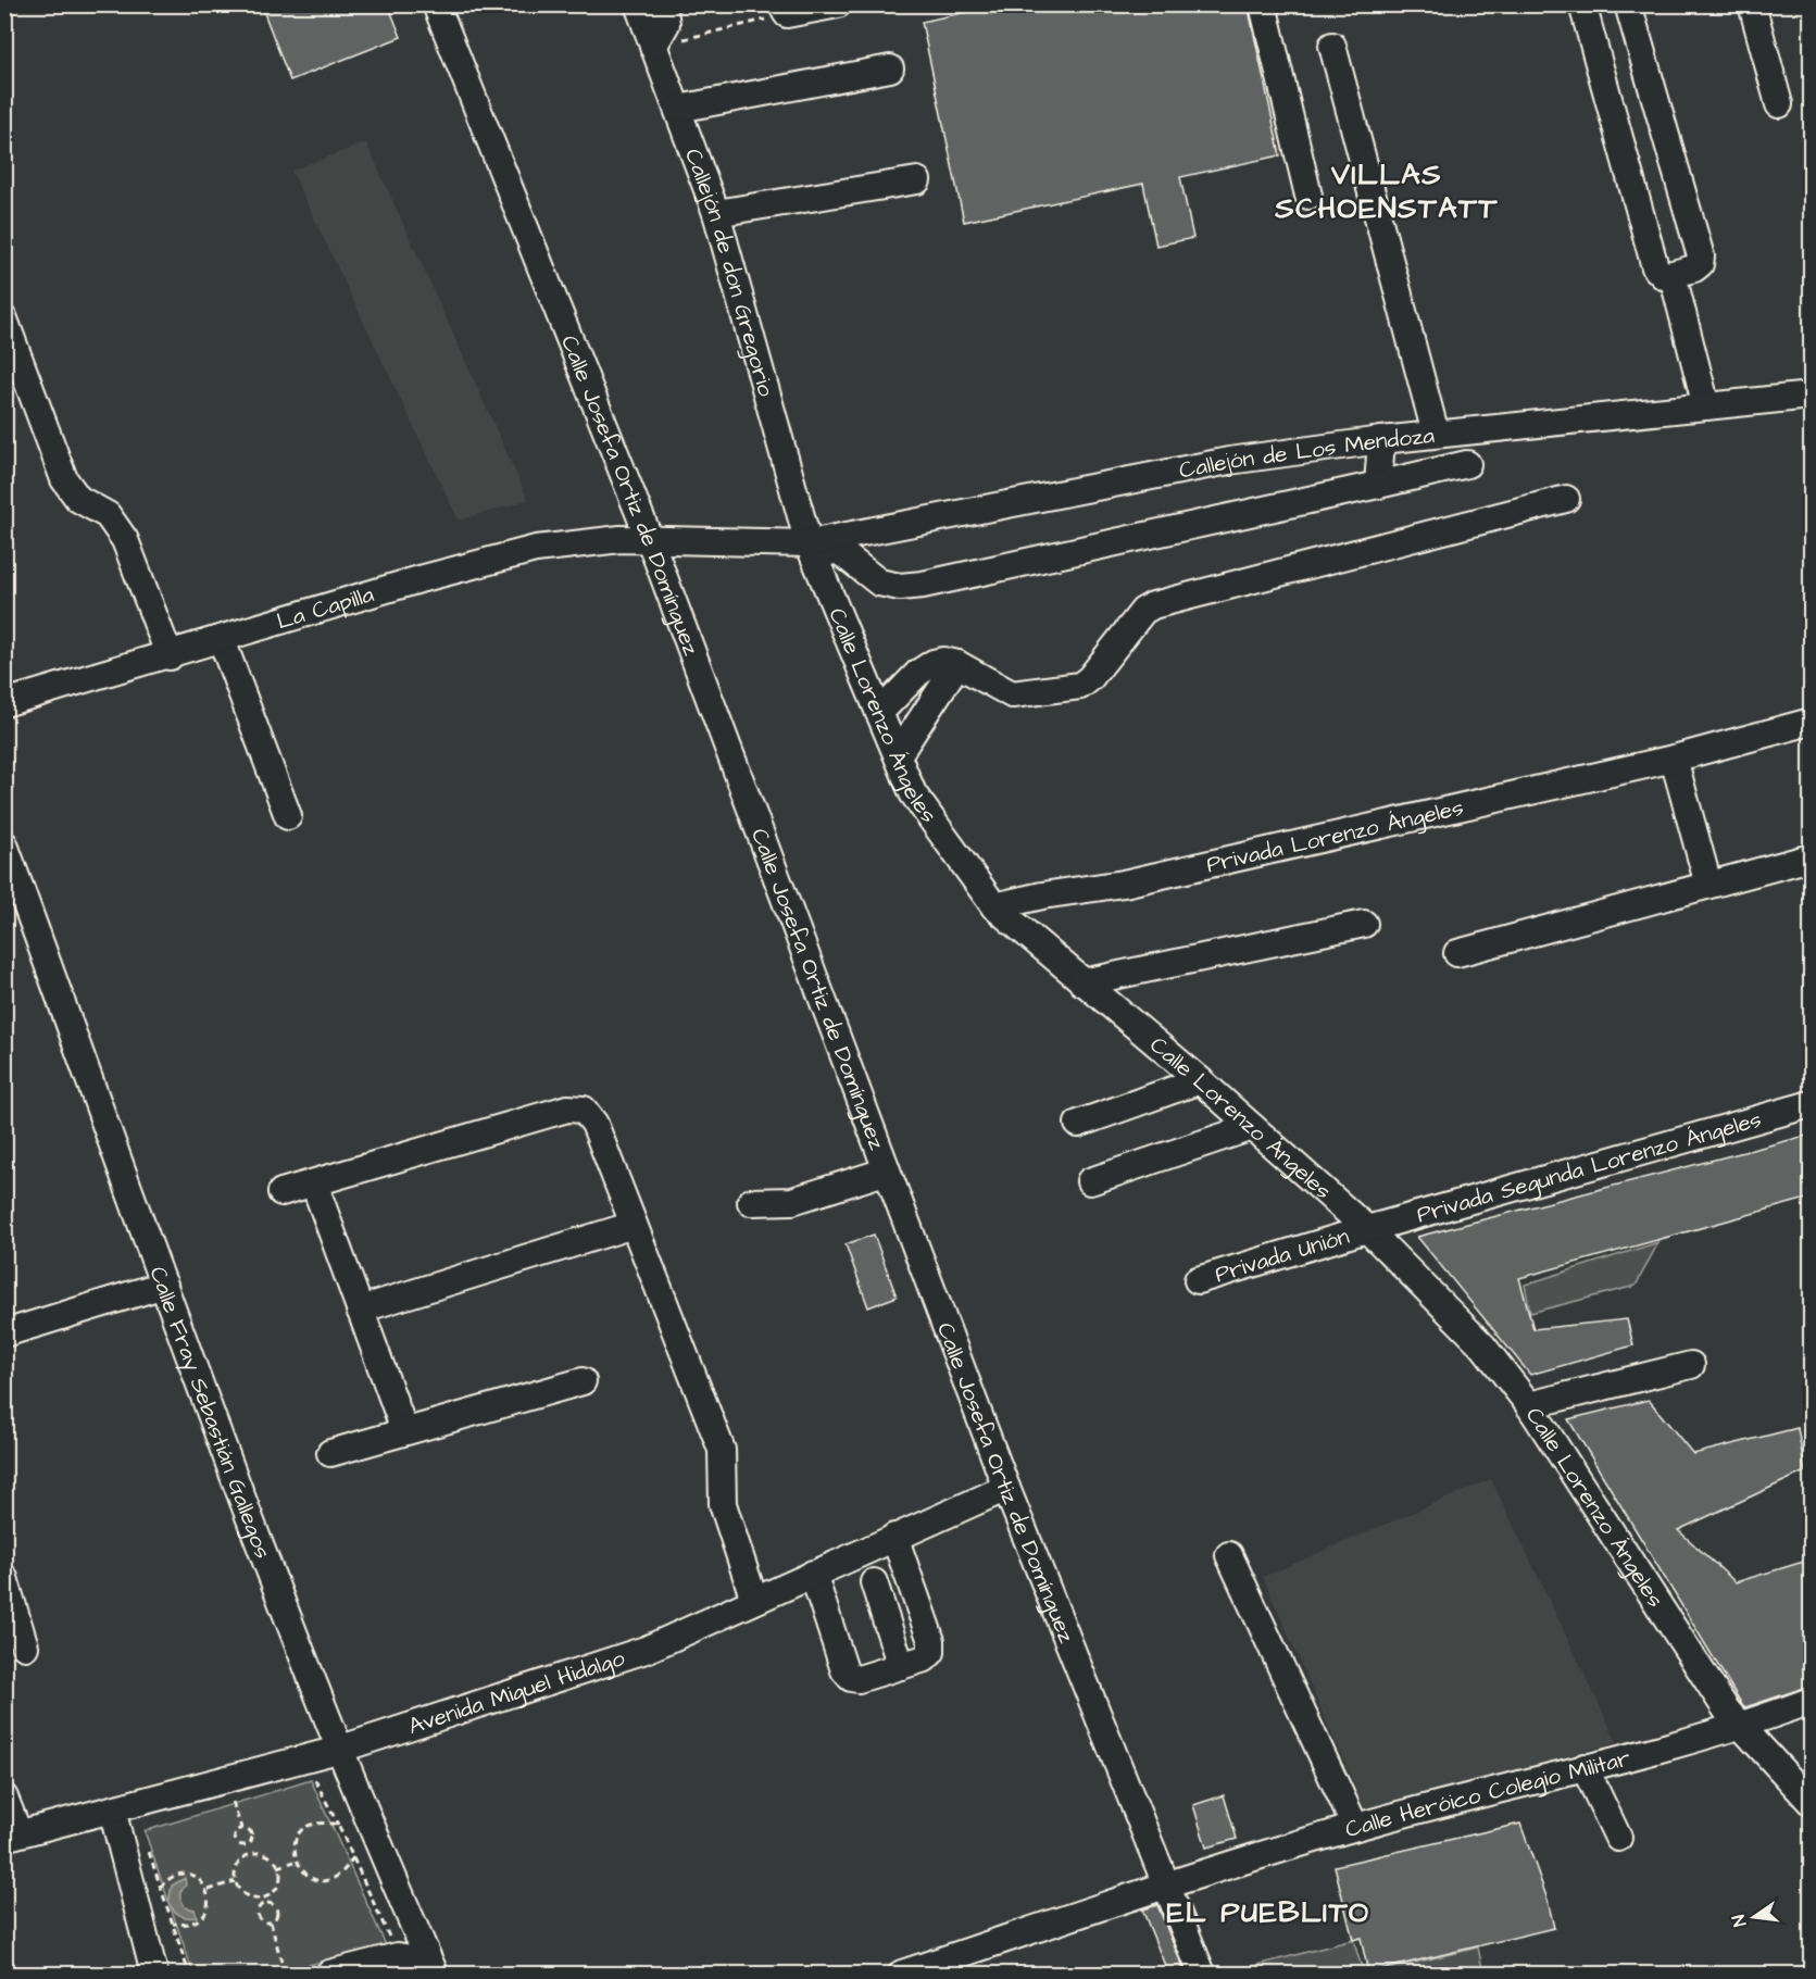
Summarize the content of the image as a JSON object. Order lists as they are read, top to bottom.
{
  "streets": {
    "street": [
      "Callejón de don Gregorio",
      "Callejón de Los Mendoza",
      "Calle Josefa Ortiz de Domínguez",
      "La Capilla",
      "Calle Lorenzo Ángeles",
      "Privada Lorenzo Ángeles",
      "Privada Segunda Lorenzo Ángeles",
      "Privada Unión",
      "Calle Fray Sebastián Gallegos",
      "Avenida Miguel Hidalgo",
      "Calle Heróico Colegio Militar"
    ]
  },
  "crossings": [
    ["Callejón de don Gregorio", "Callejón de Los Mendoza"],
    ["Callejón de don Gregorio", "Calle Lorenzo Ángeles"],
    ["Callejón de Los Mendoza", "Calle Lorenzo Ángeles"],
    ["Calle Josefa Ortiz de Domínguez", "La Capilla"],
    ["Calle Josefa Ortiz de Domínguez", "Avenida Miguel Hidalgo"],
    ["Calle Josefa Ortiz de Domínguez", "Calle Heróico Colegio Militar"],
    ["Calle Lorenzo Ángeles", "Privada Lorenzo Ángeles"],
    ["Calle Lorenzo Ángeles", "Privada Segunda Lorenzo Ángeles"],
    ["Calle Lorenzo Ángeles", "Privada Unión"],
    ["Calle Lorenzo Ángeles", "Calle Heróico Colegio Militar"],
    ["Privada Segunda Lorenzo Ángeles", "Privada Unión"],
    ["Calle Fray Sebastián Gallegos", "Avenida Miguel Hidalgo"]
  ],
  "districts": ["VILLAS SCHOENSTATT", "EL PUEBLITO"],
  "north": "left"
}
